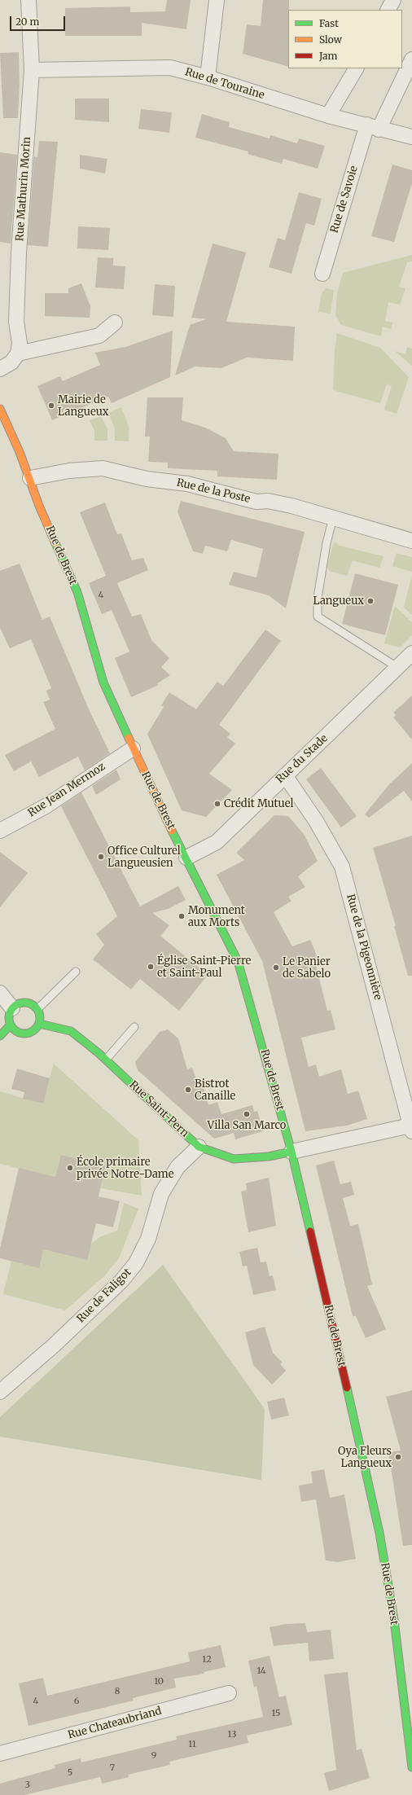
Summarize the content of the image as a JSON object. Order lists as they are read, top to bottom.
{
  "streets": {
    "main road": ["Rue de Brest", "Rue Saint-Pern"],
    "street": [
      "Rue de Touraine",
      "Rue Mathurin Morin",
      "Rue de Savoie",
      "Rue de la Poste",
      "Rue du Stade",
      "Rue Jean Mermoz",
      "Rue de la Pigeonnière",
      "Rue de Faligot",
      "Rue Chateaubriand"
    ]
  },
  "crossings": [
    ["Rue de Touraine", "Rue Mathurin Morin"],
    ["Rue de Touraine", "Rue de Savoie"],
    ["Rue de la Poste", "Rue de Brest"],
    ["Rue de Brest", "Rue du Stade"],
    ["Rue de Brest", "Rue Jean Mermoz"],
    ["Rue de Brest", "Rue Saint-Pern"],
    ["Rue du Stade", "Rue de la Pigeonnière"],
    ["Rue Saint-Pern", "Rue de Faligot"]
  ],
  "places": [
    "Mairie de Langueux",
    "Langueux",
    "Crédit Mutuel",
    "Office Culturel Langueusien",
    "Monument aux Morts",
    "Église Saint-Pierre et Saint-Paul",
    "Le Panier de Sabelo",
    "Bistrot Canaille",
    "Villa San Marco",
    "École primaire privée Notre-Dame",
    "Oya Fleurs Langueux"
  ],
  "house_numbers": [
    "4",
    "12",
    "14",
    "10",
    "8",
    "4",
    "6",
    "15",
    "13",
    "11",
    "9",
    "7",
    "5",
    "3"
  ],
  "legend": ["Fast", "Slow", "Jam"],
  "scale_bar": "20 m"
}
